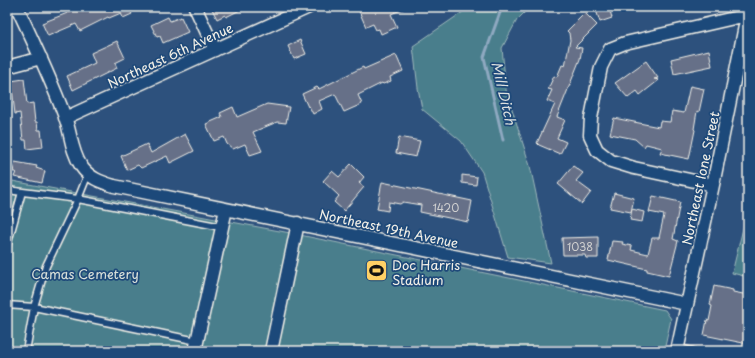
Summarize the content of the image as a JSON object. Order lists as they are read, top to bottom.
{
  "streets": {
    "street": ["Northeast 6th Avenue", "Northeast Ione Street", "Northeast 19th Avenue"]
  },
  "crossings": [
    ["Northeast Ione Street", "Northeast 19th Avenue"]
  ],
  "water": ["Mill Ditch"],
  "parks": ["Camas Cemetery"],
  "places": {
    "sports": ["Doc Harris Stadium"]
  },
  "house_numbers": ["1420", "1038"]
}
